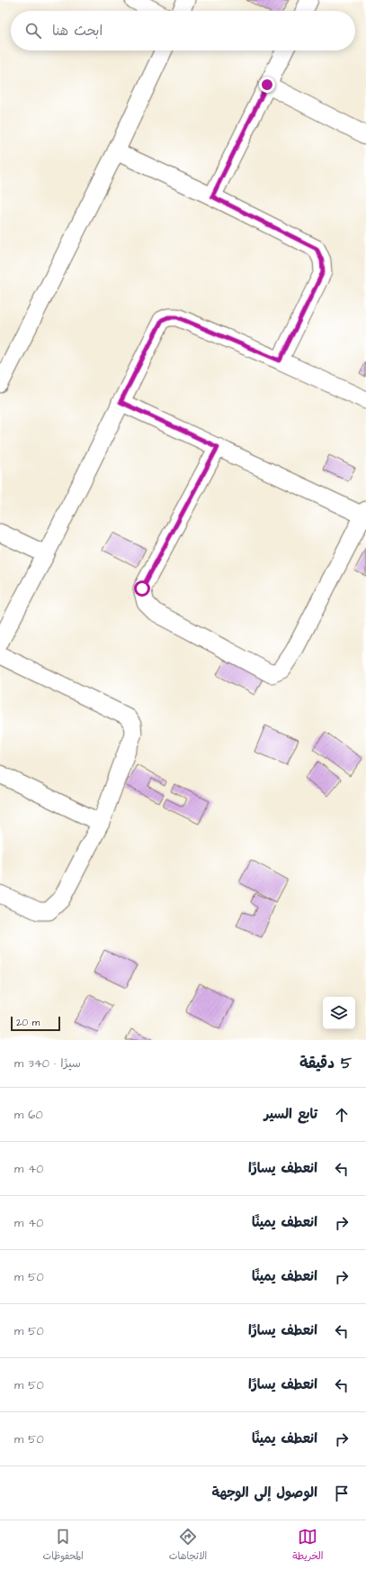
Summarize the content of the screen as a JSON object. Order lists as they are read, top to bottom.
{
  "scale_bar": "20 m",
  "page": {
    "search": "ابحث هنا",
    "scale": "20 m",
    "heading": ["5 دقيقة", "سيرًا · 340 m"],
    "list": [
      ["تابع السير", "60 m"],
      ["انعطف يسارًا", "40 m"],
      ["انعطف يمينًا", "40 m"],
      ["انعطف يمينًا", "50 m"],
      ["انعطف يسارًا", "50 m"],
      ["انعطف يسارًا", "50 m"],
      ["انعطف يمينًا", "50 m"],
      "الوصول إلى الوجهة"
    ],
    "nav": ["الخريطة", "الاتجاهات", "المحفوظات"]
  }
}
